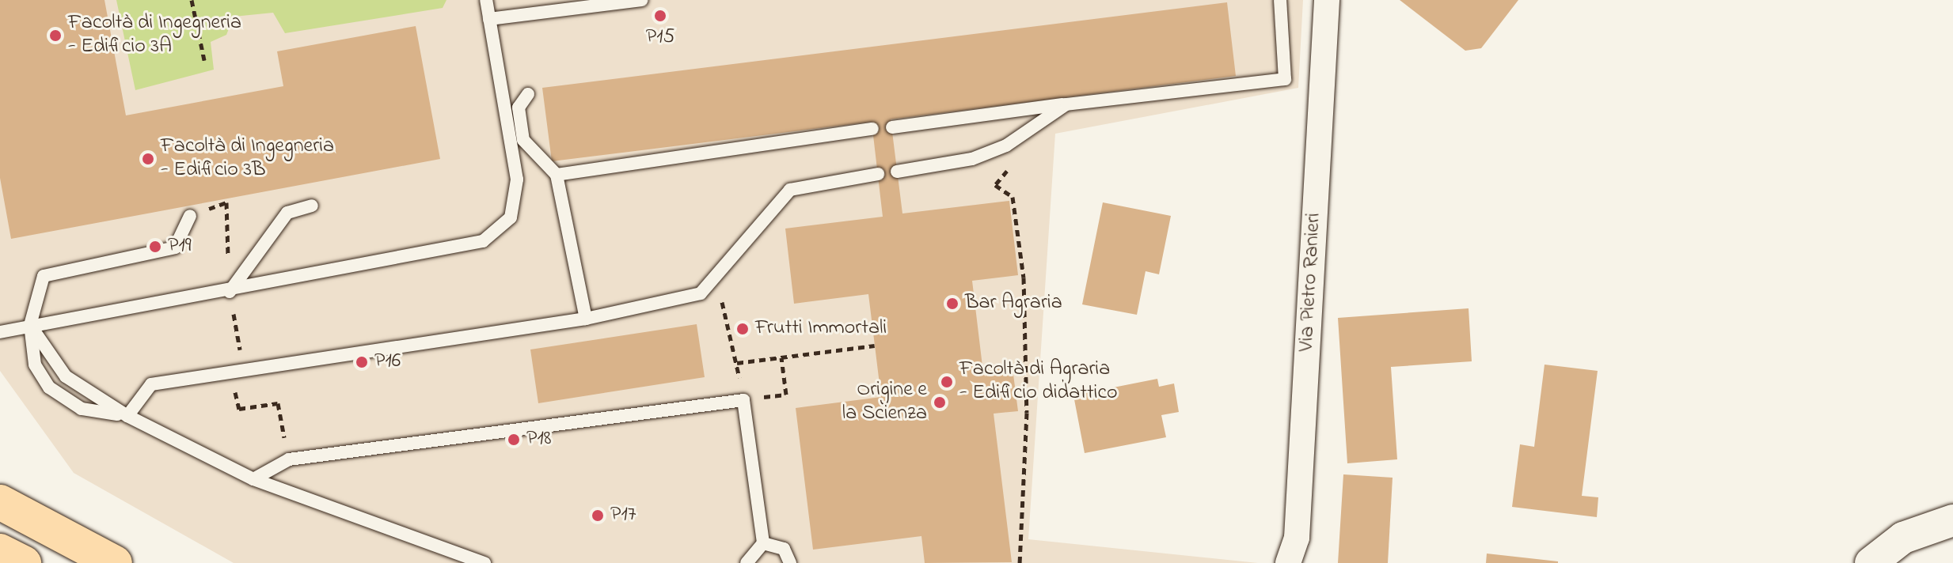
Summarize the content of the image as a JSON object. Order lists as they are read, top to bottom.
{
  "streets": {
    "street": ["Via Pietro Ranieri"]
  },
  "places": [
    "P15",
    "Facoltà di Ingegneria - Edificio 3A",
    "Facoltà di Ingegneria - Edificio 3B",
    "P19",
    "Bar Agraria",
    "Frutti Immortali",
    "P16",
    "Facoltà di Agraria - Edificio didattico",
    "Origine e la Scienza",
    "P18",
    "P17"
  ]
}
